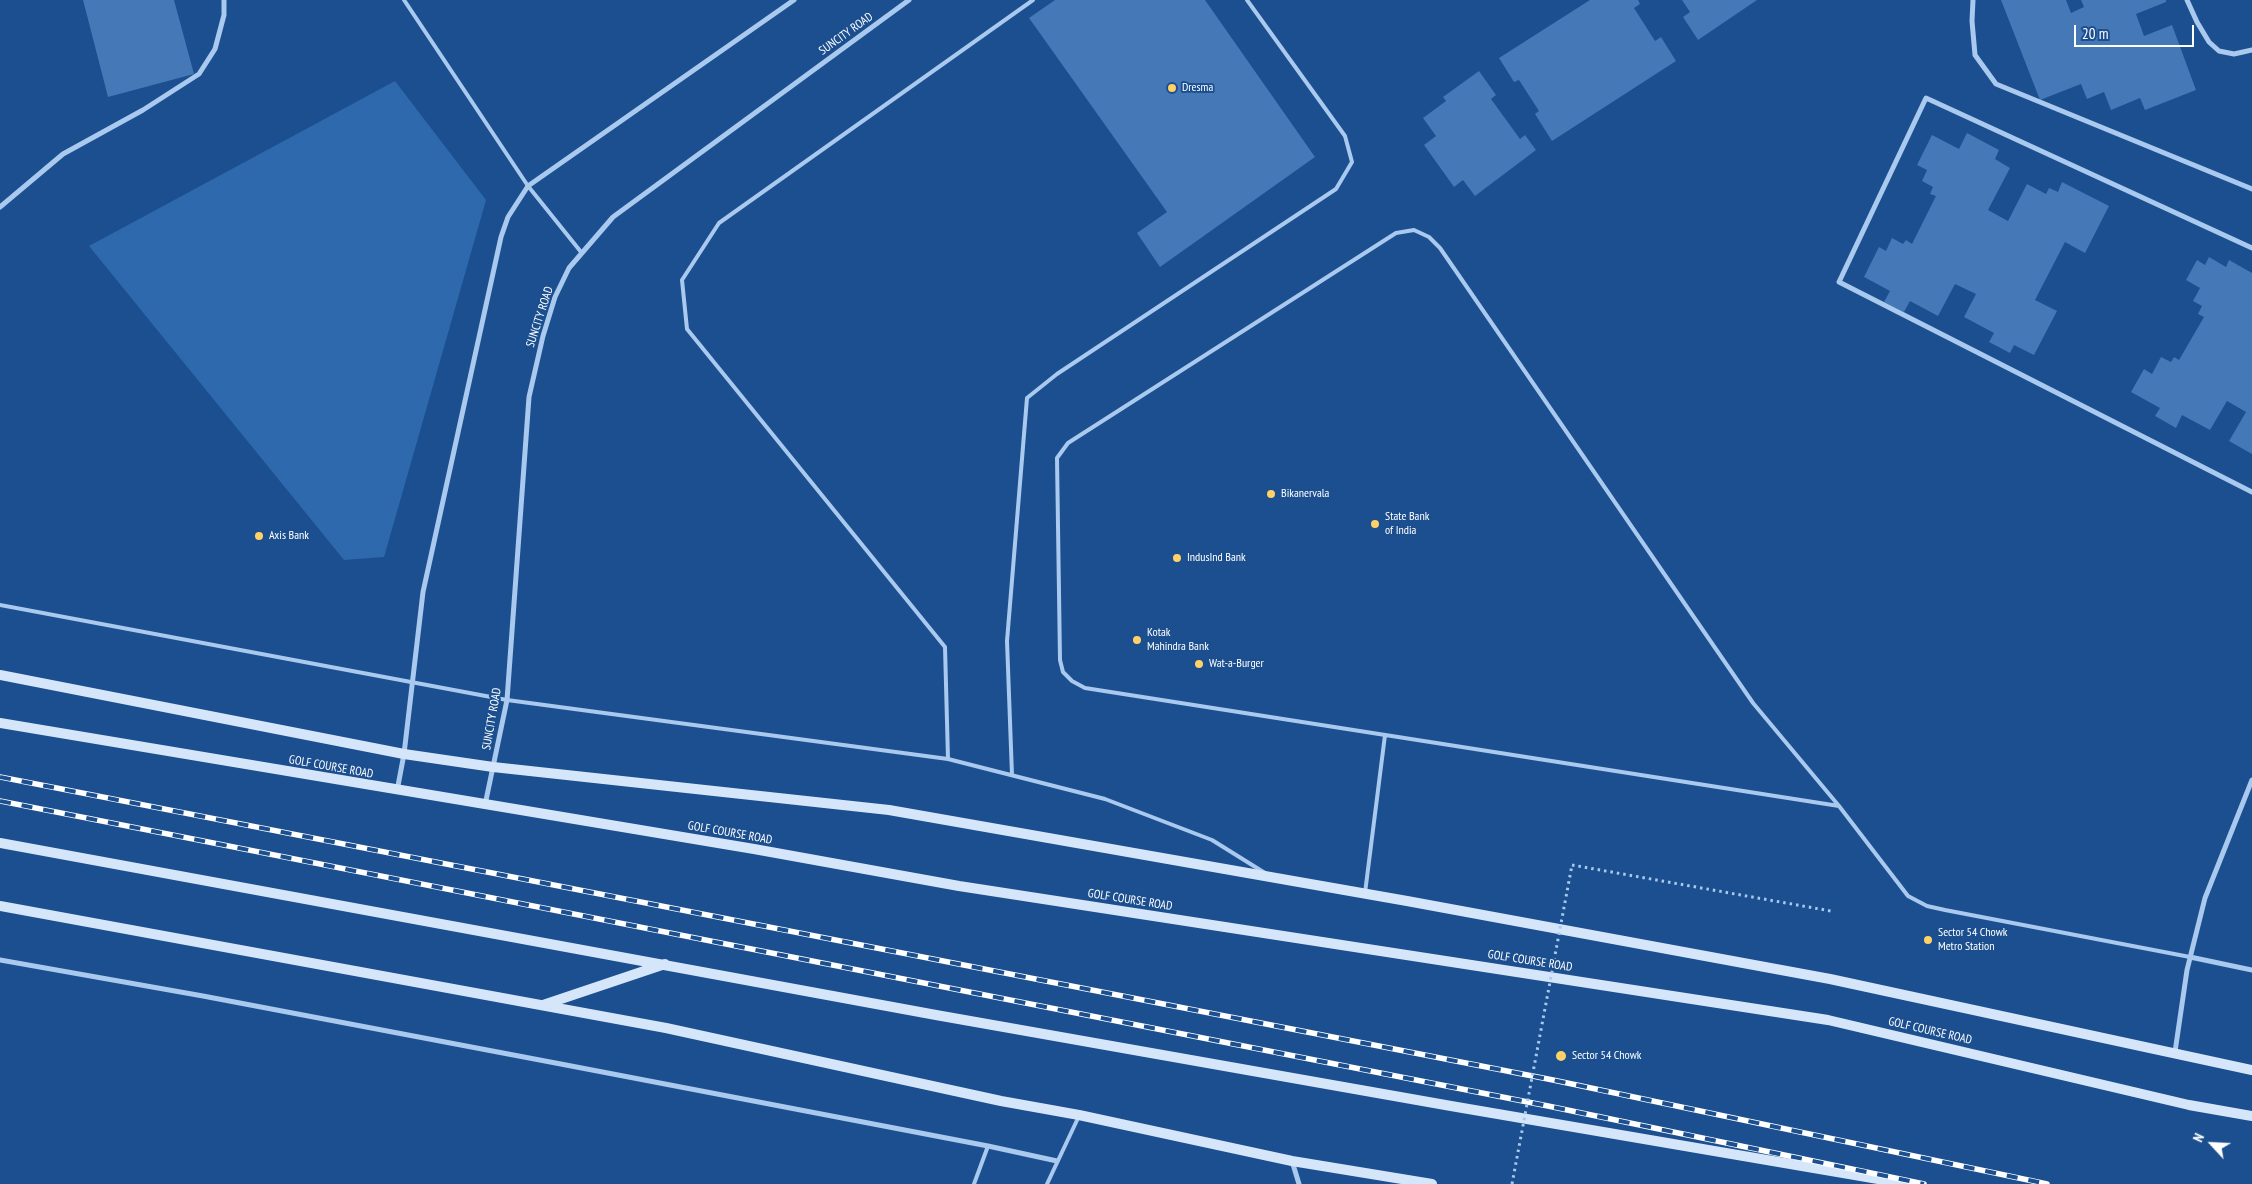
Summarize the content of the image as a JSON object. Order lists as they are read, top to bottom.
{
  "streets": {
    "main road": ["GOLF COURSE ROAD"],
    "street": ["SUNCITY ROAD"]
  },
  "crossings": [
    ["SUNCITY ROAD", "GOLF COURSE ROAD"]
  ],
  "places": [
    "Dresma",
    "Bikanervala",
    "State Bank of India",
    "Axis Bank",
    "IndusInd Bank",
    "Kotak Mahindra Bank",
    "Wat-a-Burger",
    "Sector 54 Chowk Metro Station",
    "Sector 54 Chowk"
  ],
  "scale_bar": "20 m",
  "north": "top left"
}
